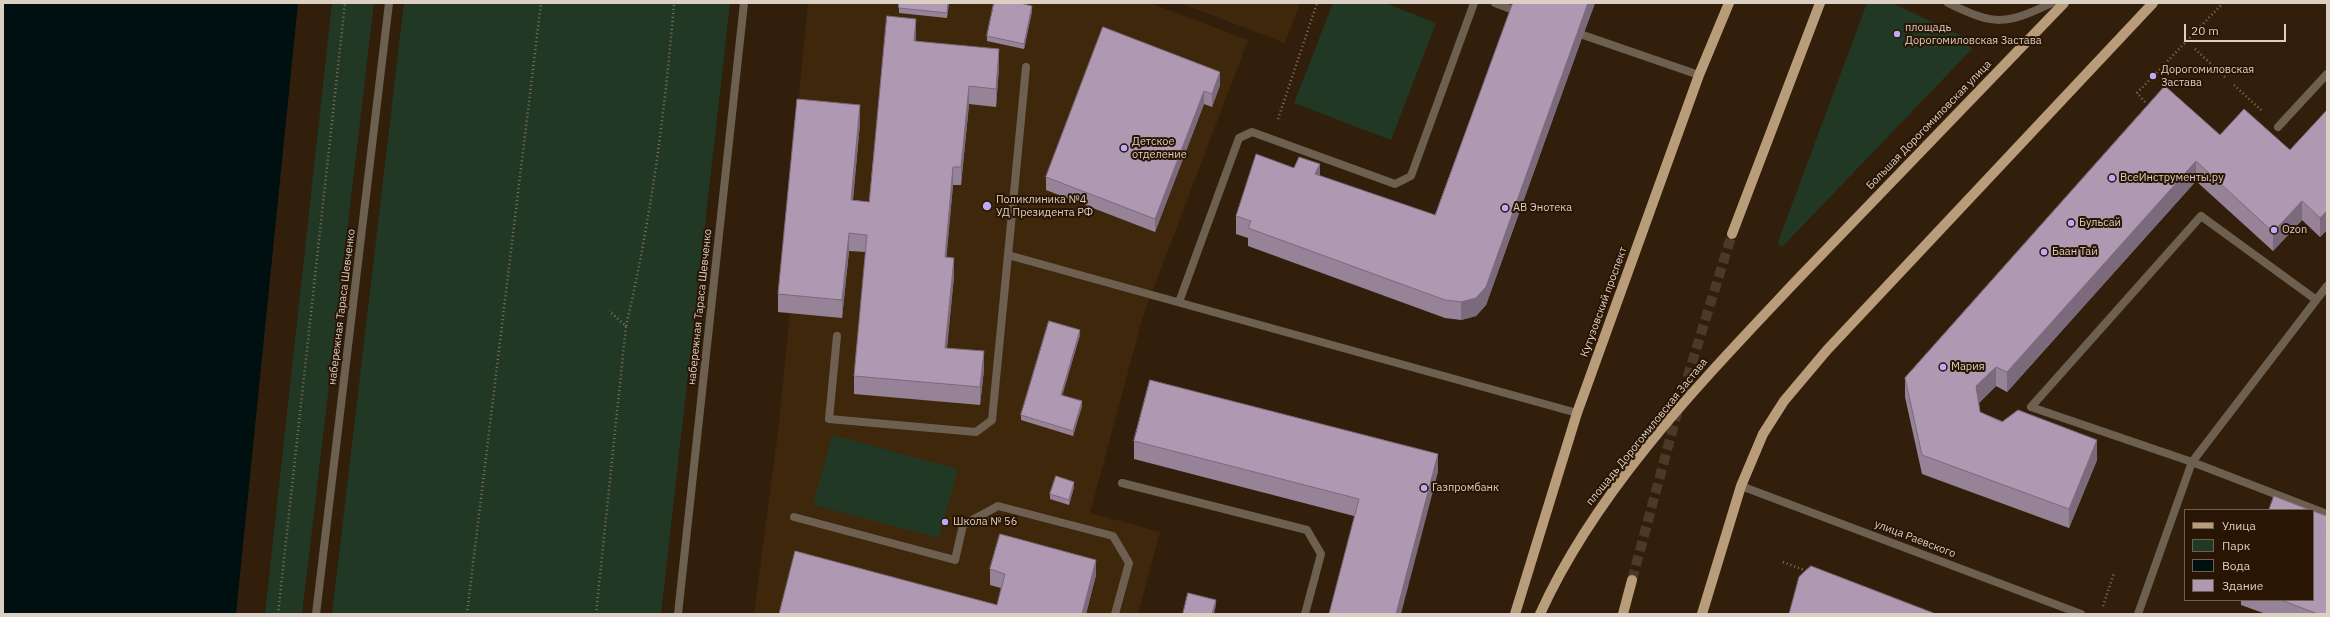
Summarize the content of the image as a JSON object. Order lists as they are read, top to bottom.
{
  "streets": {
    "main road": ["Большая Дорогомиловская улица", "Кутузовский проспект", "площадь Дорогомиловская Застава"],
    "street": ["набережная Тараса Шевченко", "улица Раевского"]
  },
  "crossings": [
    ["Большая Дорогомиловская улица", "площадь Дорогомиловская Застава"]
  ],
  "places": [
    "площадь Дорогомиловская Застава",
    "Дорогомиловская Застава",
    "Детское отделение",
    "ВсеИнструменты.ру",
    "Поликлиника №4 УД Президента РФ",
    "АВ Энотека",
    "Бульсай",
    "Ozon",
    "Баан Тай",
    "Мария",
    "Газпромбанк",
    "Школа № 56"
  ],
  "legend": [
    "Улица",
    "Парк",
    "Вода",
    "Здание"
  ],
  "scale_bar": "20 m"
}
